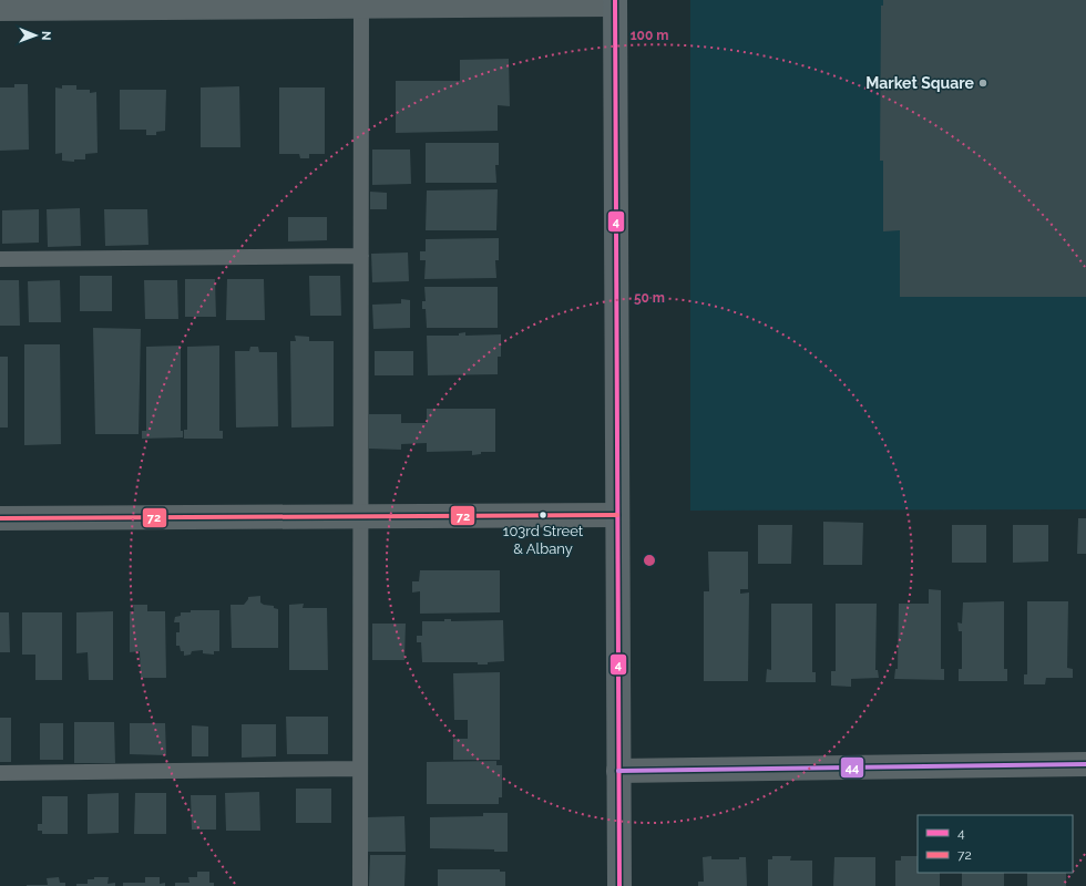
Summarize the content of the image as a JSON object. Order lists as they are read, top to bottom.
{
  "places": ["Market Square", "103rd Street & Albany"],
  "lines": ["transit line 4", "transit line 72", "transit line 44"],
  "legend": ["4", "72"],
  "north": "right",
  "rings": ["100 m", "50 m"]
}
